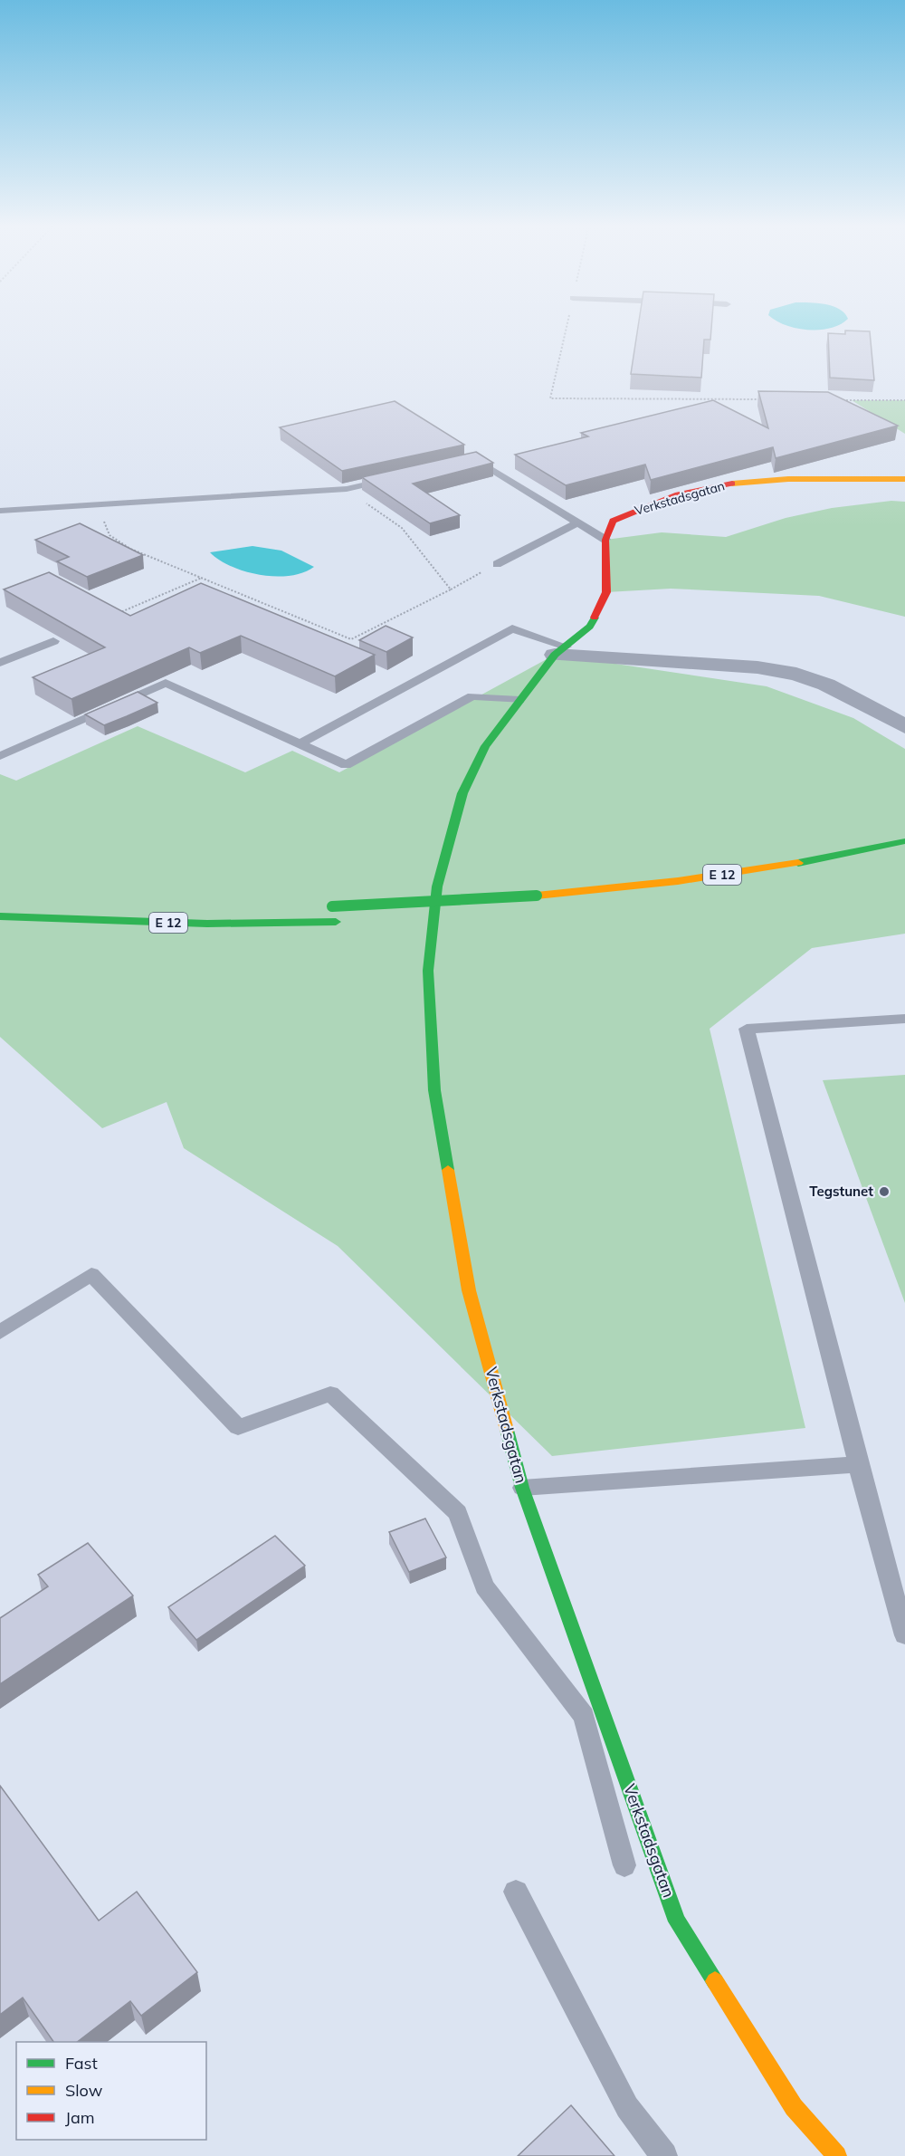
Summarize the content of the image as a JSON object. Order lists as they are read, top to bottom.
{
  "streets": {
    "main road": ["Verkstadsgatan", "E 12"]
  },
  "places": ["Tegstunet"],
  "legend": ["Fast", "Slow", "Jam"]
}
